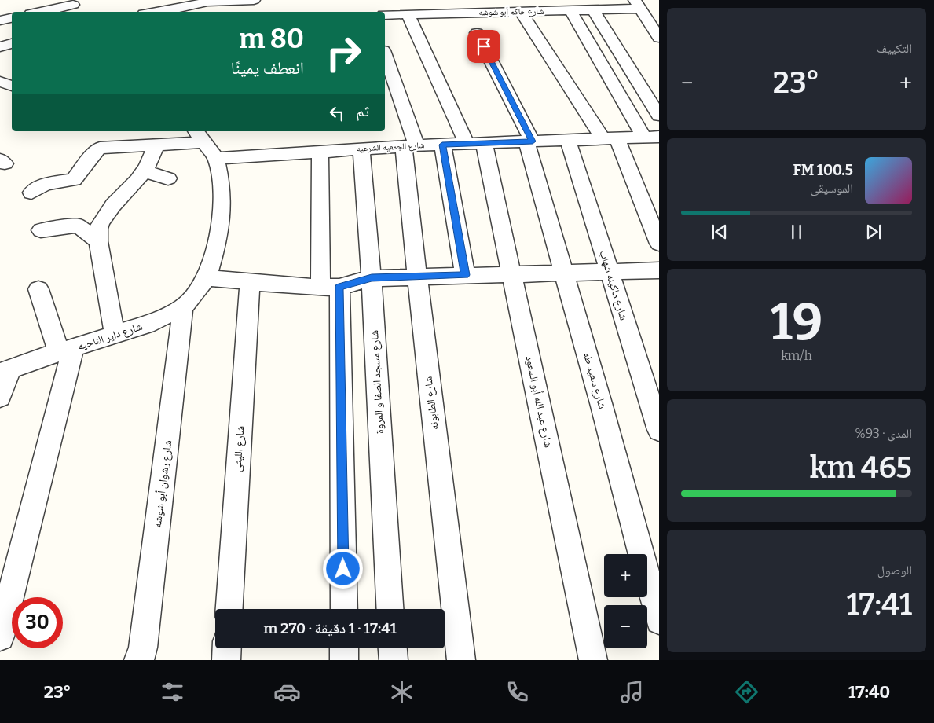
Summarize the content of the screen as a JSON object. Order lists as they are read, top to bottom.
{
  "streets": {
    "street": [
      "شارع حاكم أبو شوشه",
      "شارع الجمعيه الشرعيه",
      "شارع ماكينه شهاب",
      "شارع داير الناحيه",
      "شارع سعيد طه",
      "شارع مسجد الصفا و المروة",
      "شارع عبد الله أبو السعود",
      "شارع الطابونه",
      "شارع الليثى",
      "شارع رشوان أبو شوشه"
    ]
  },
  "crossings": [
    ["شارع حاكم أبو شوشه", "شارع عبد الله أبو السعود"],
    ["شارع الجمعيه الشرعيه", "شارع ماكينه شهاب"],
    ["شارع الجمعيه الشرعيه", "شارع داير الناحيه"],
    ["شارع الجمعيه الشرعيه", "شارع سعيد طه"],
    ["شارع الجمعيه الشرعيه", "شارع مسجد الصفا و المروة"],
    ["شارع الجمعيه الشرعيه", "شارع عبد الله أبو السعود"],
    ["شارع الجمعيه الشرعيه", "شارع الطابونه"],
    ["شارع داير الناحيه", "شارع رشوان أبو شوشه"]
  ],
  "page": {
    "tile": [
      "التكييف",
      ["19", "km/h"],
      ["المدى · 93%", "465 km"],
      ["الوصول", "17:41"]
    ],
    "turn": ["80 m", "انعطف يمينًا"],
    "heat": ["−", "23°", "+"],
    "then": "ثم",
    "song": ["100.5 FM", "الموسيقى"],
    "map_buttons": ["+", "−"],
    "limit": "30",
    "trip": "17:41 · 1 دقيقة · 270 m",
    "tabs": ["17:40", "23°"]
  }
}
